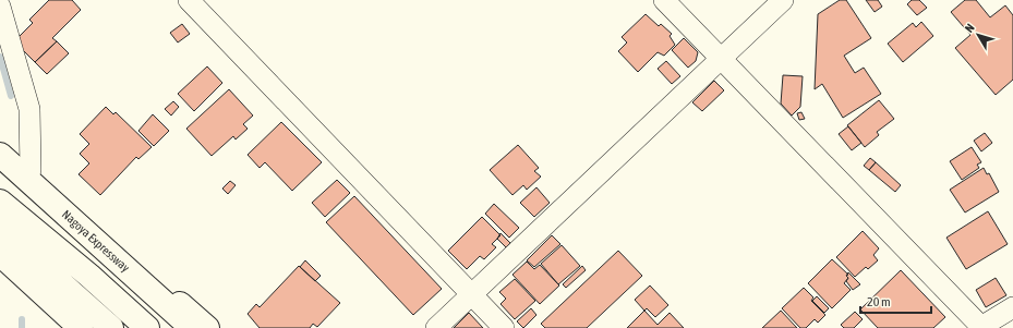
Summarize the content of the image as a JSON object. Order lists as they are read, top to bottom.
{
  "streets": {
    "highway": ["Nagoya Expressway"]
  },
  "scale_bar": "20 m",
  "north": "top left"
}
